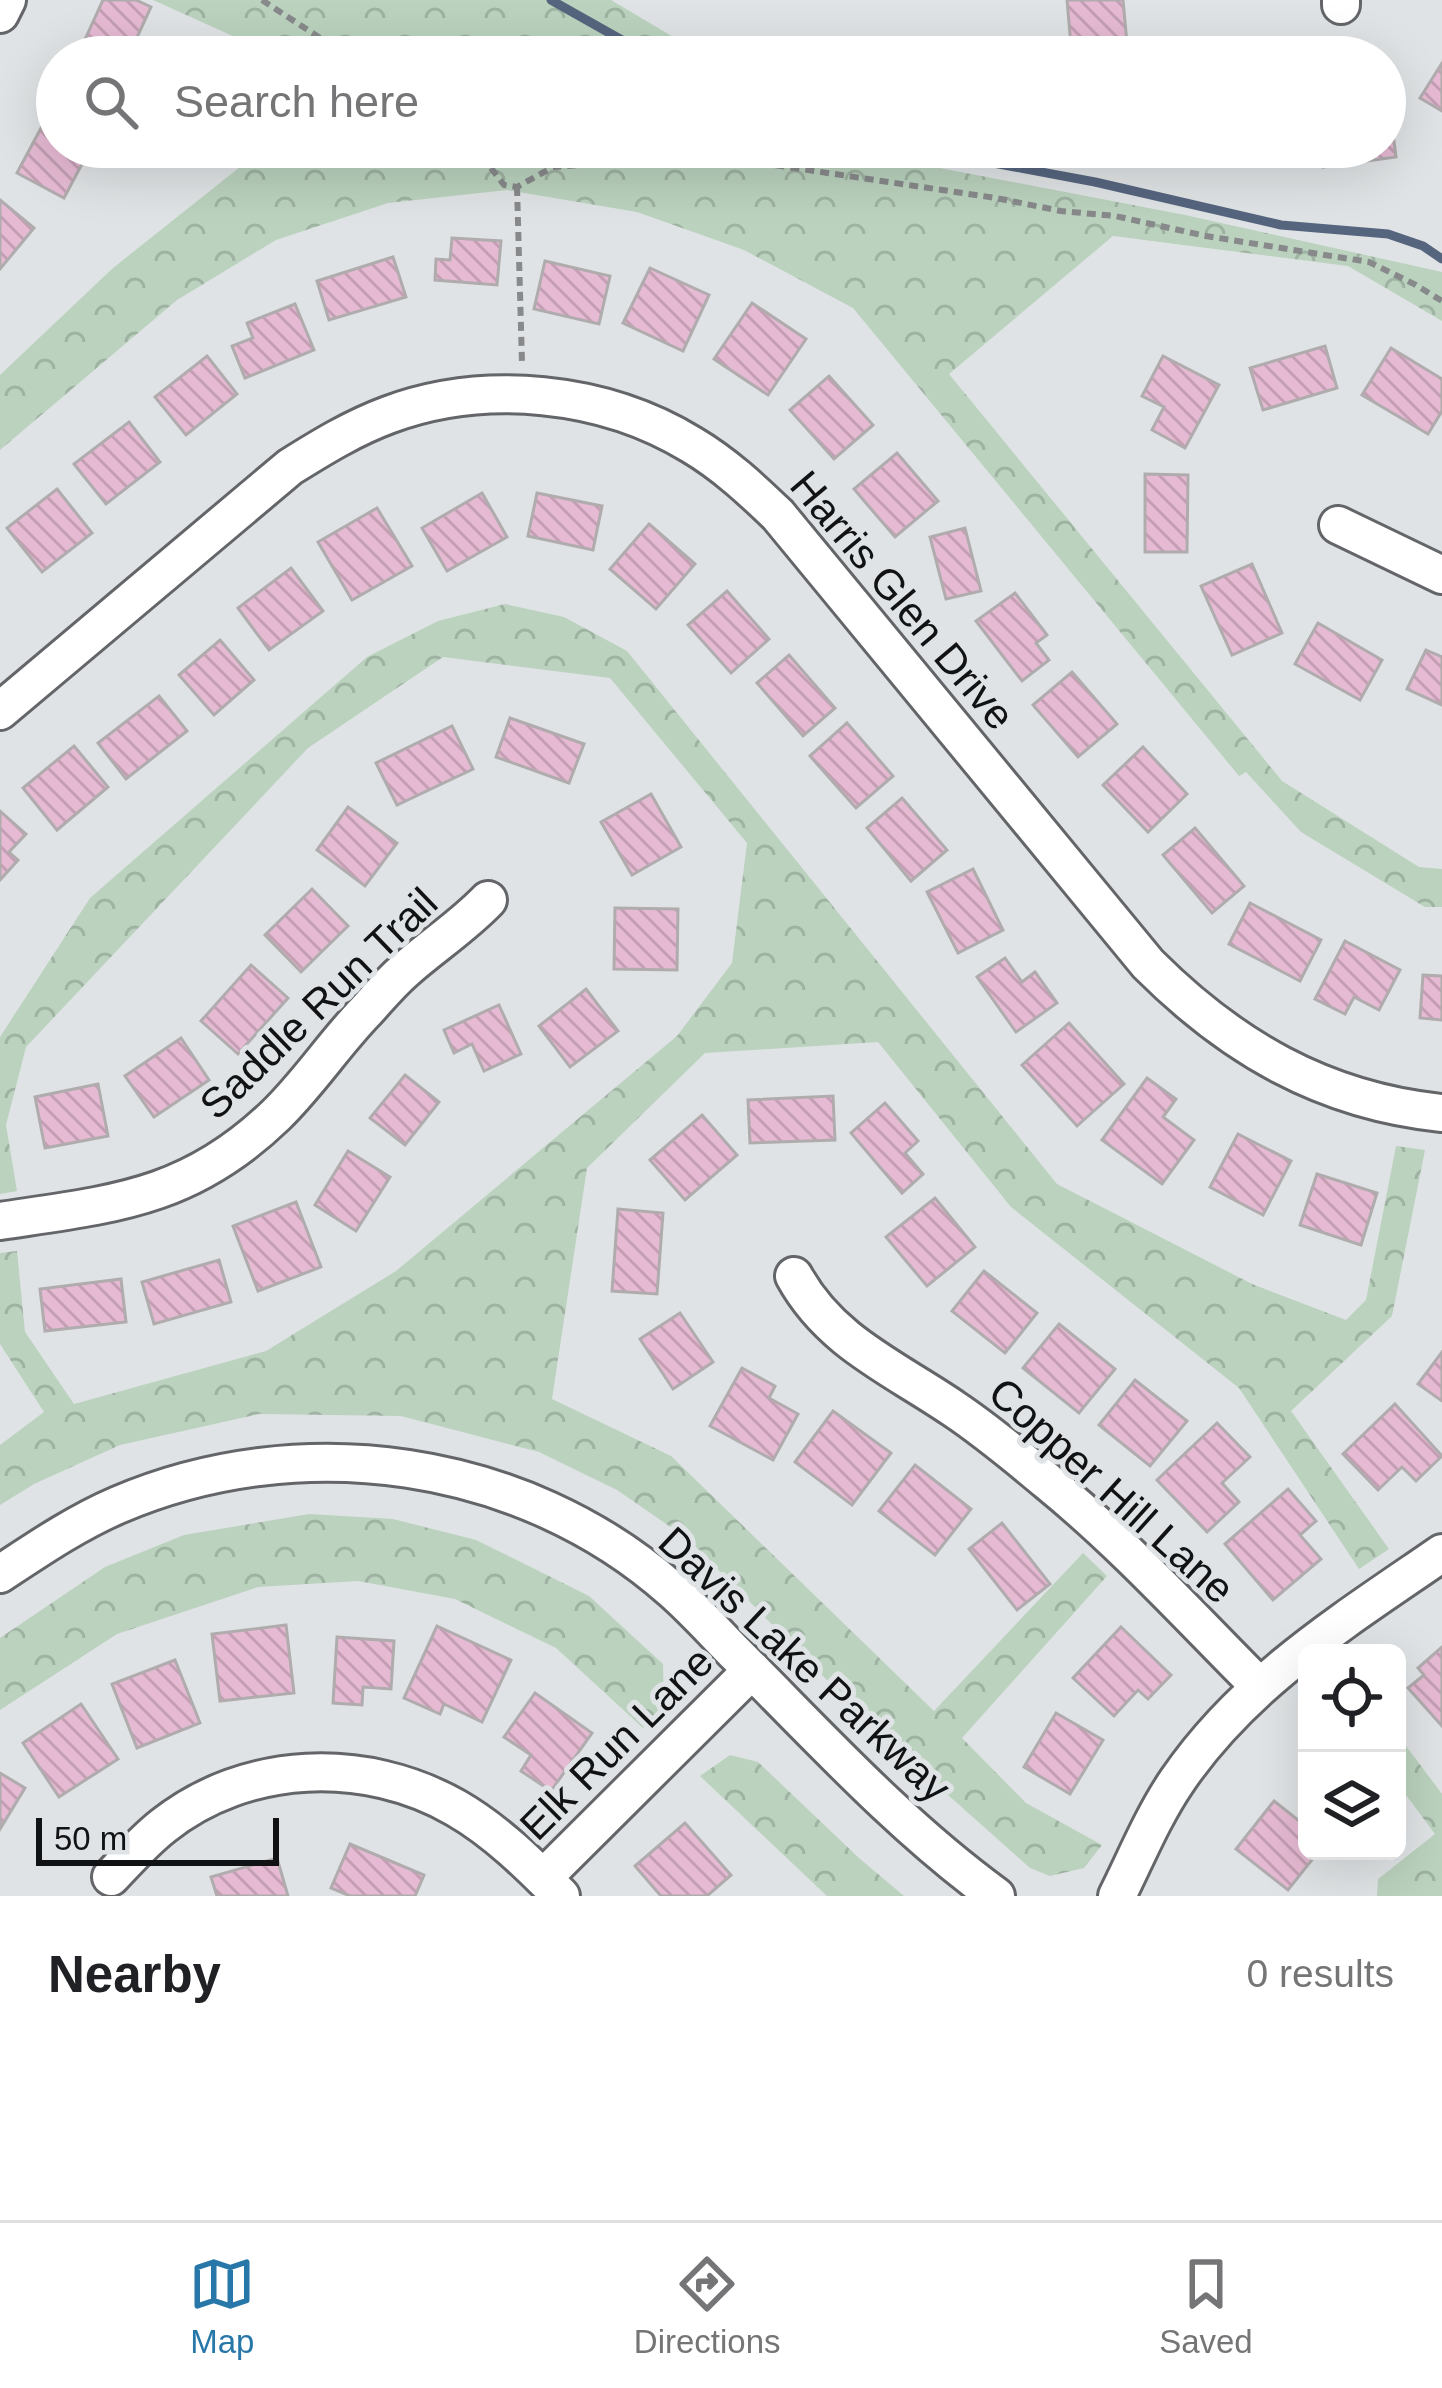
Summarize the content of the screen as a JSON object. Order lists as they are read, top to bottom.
{
  "streets": {
    "street": [
      "Harris Glen Drive",
      "Saddle Run Trail",
      "Copper Hill Lane",
      "Davis Lake Parkway",
      "Elk Run Lane"
    ]
  },
  "crossings": [
    ["Davis Lake Parkway", "Elk Run Lane"]
  ],
  "scale_bar": "50 m",
  "page": {
    "search": "Search here",
    "scale": "50 m",
    "heading": ["Nearby", "0 results"],
    "nav": ["Map", "Directions", "Saved"]
  }
}
